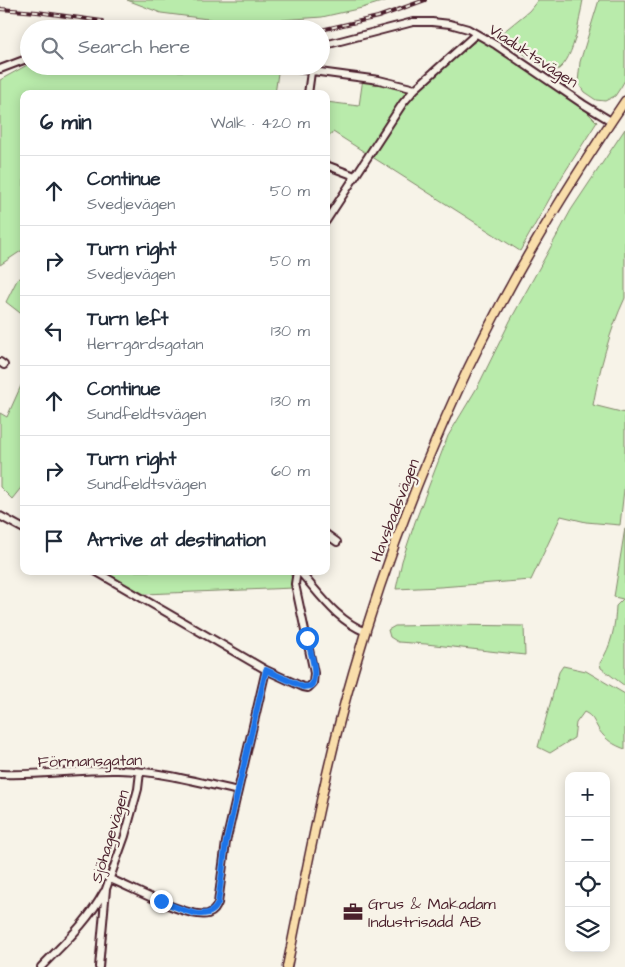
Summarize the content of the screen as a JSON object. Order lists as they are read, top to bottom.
{
  "streets": {
    "main road": ["Havsbadsvägen"],
    "street": ["Viaduktsvägen", "Förmansgatan", "Sjöhagevägen"]
  },
  "crossings": [
    ["Viaduktsvägen", "Havsbadsvägen"],
    ["Förmansgatan", "Sjöhagevägen"]
  ],
  "places": {
    "office": ["Grus & Makadam Industrisådd AB"]
  },
  "page": {
    "search": "Search here",
    "heading": ["6 min", "Walk · 420 m"],
    "list": [
      ["Continue", "Svedjevägen", "50 m"],
      ["Turn right", "Svedjevägen", "50 m"],
      ["Turn left", "Herrgårdsgatan", "130 m"],
      ["Continue", "Sundfeldtsvägen", "130 m"],
      ["Turn right", "Sundfeldtsvägen", "60 m"],
      "Arrive at destination"
    ],
    "map_buttons": ["+", "−"]
  }
}
